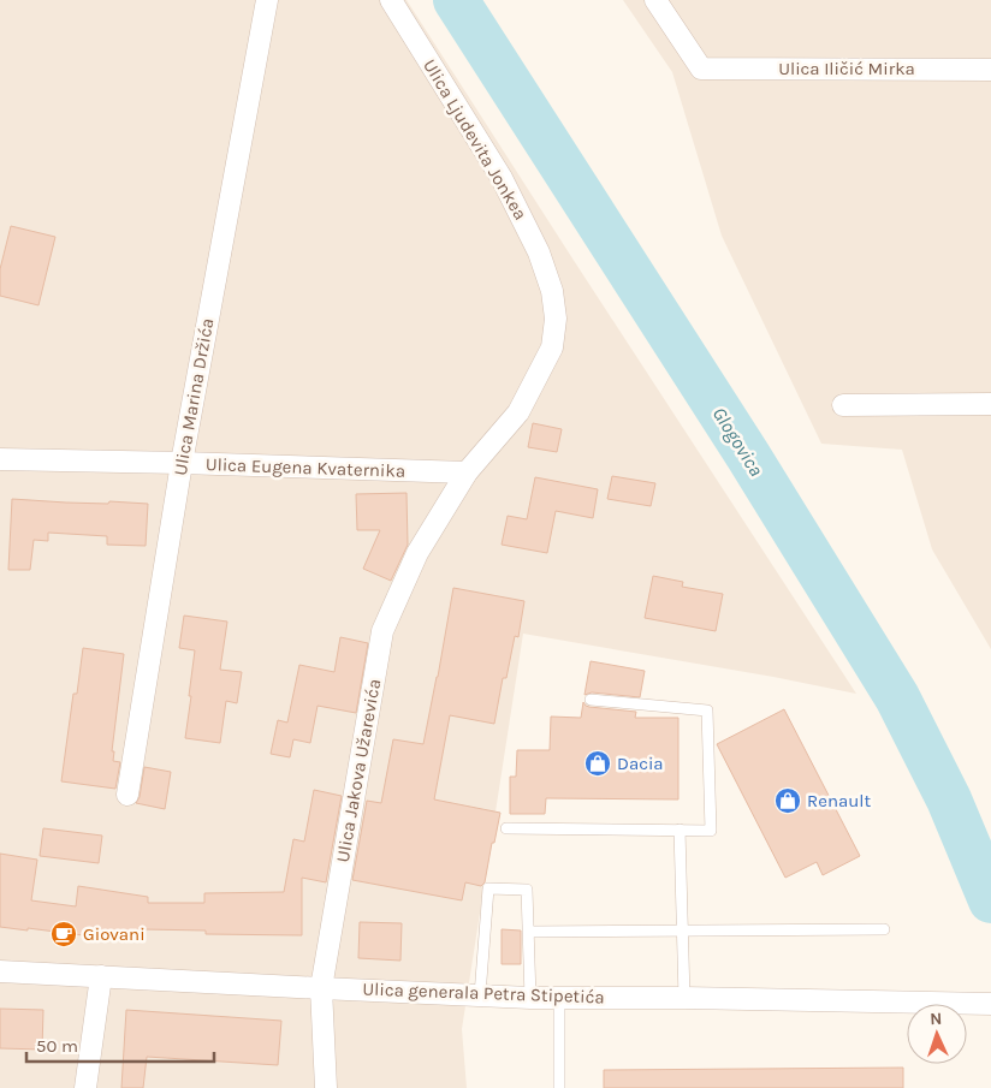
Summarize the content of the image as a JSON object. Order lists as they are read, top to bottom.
{
  "streets": {
    "street": [
      "Ulica Iličić Mirka",
      "Ulica Ljudevita Jonkea",
      "Ulica Marina Držića",
      "Ulica Eugena Kvaternika",
      "Ulica Jakova Užarevića",
      "Ulica generala Petra Stipetića"
    ]
  },
  "crossings": [
    ["Ulica Ljudevita Jonkea", "Ulica Eugena Kvaternika"],
    ["Ulica Ljudevita Jonkea", "Ulica Jakova Užarevića"],
    ["Ulica Marina Držića", "Ulica Eugena Kvaternika"],
    ["Ulica Eugena Kvaternika", "Ulica Jakova Užarevića"],
    ["Ulica Jakova Užarevića", "Ulica generala Petra Stipetića"]
  ],
  "water": ["Glogovica"],
  "places": {
    "shop": ["Dacia", "Renault"],
    "cafe": ["Giovani"]
  },
  "scale_bar": "50 m",
  "north": "top"
}
